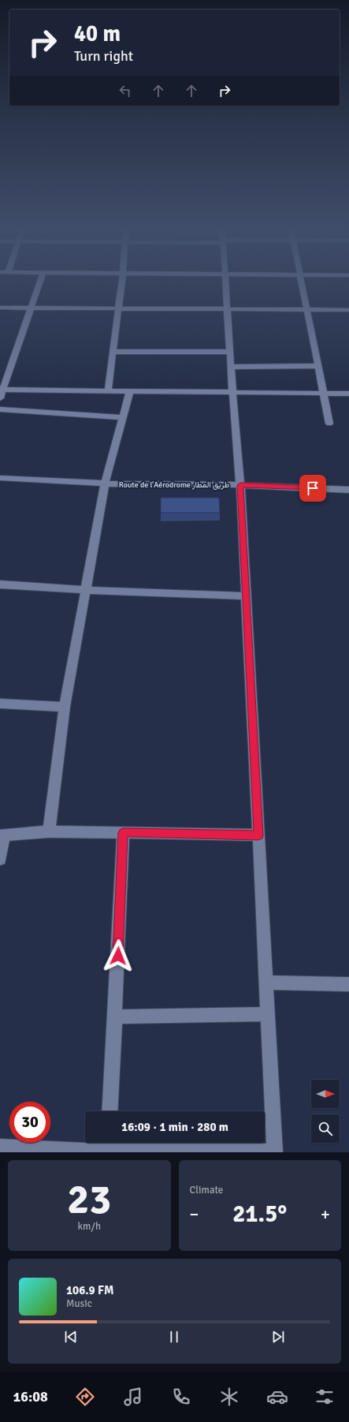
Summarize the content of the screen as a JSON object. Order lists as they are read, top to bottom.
{
  "streets": {
    "street": ["Route de l'Aérodrome طريق المطار"]
  },
  "north": "right",
  "page": {
    "turn": ["40 m", "Turn right"],
    "limit": "30",
    "trip": "16:09 · 1 min · 280 m",
    "tile": [
      ["23", "km/h"],
      "Climate"
    ],
    "heat": ["−", "21.5°", "+"],
    "song": ["106.9 FM", "Music"],
    "tabs": "16:08"
  }
}
